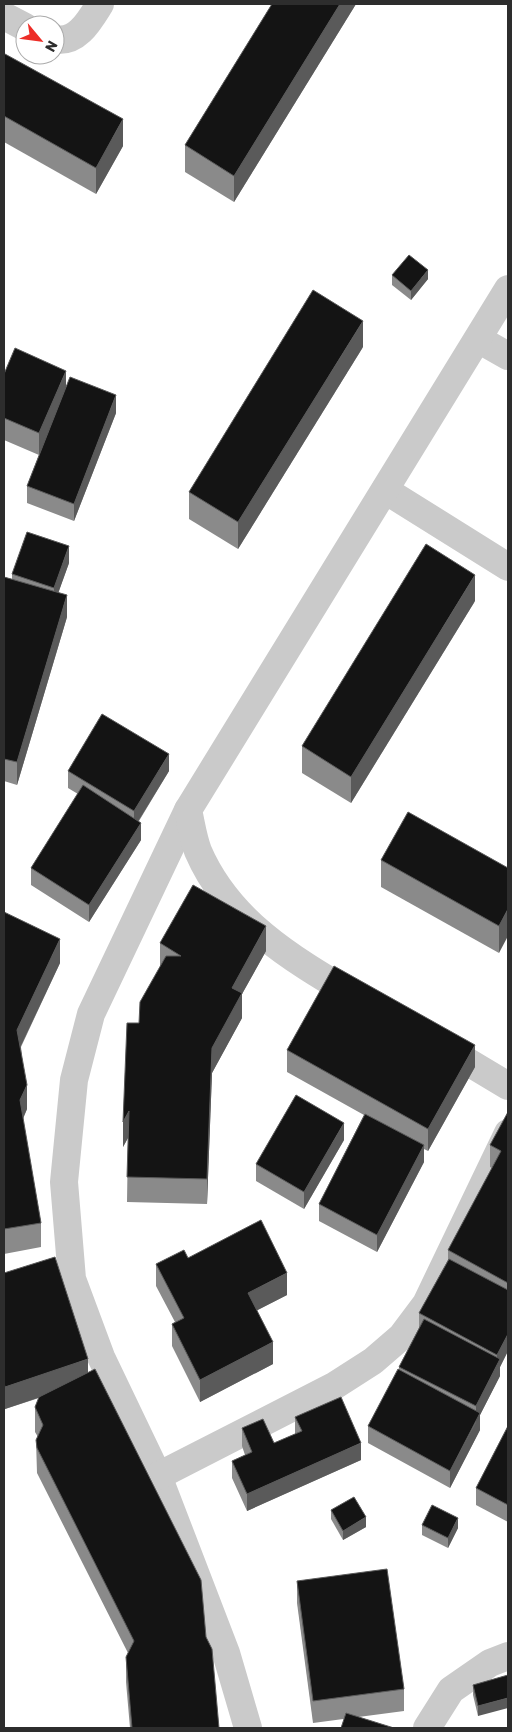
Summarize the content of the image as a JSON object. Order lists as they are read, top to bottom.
{
  "north": "bottom right"
}
